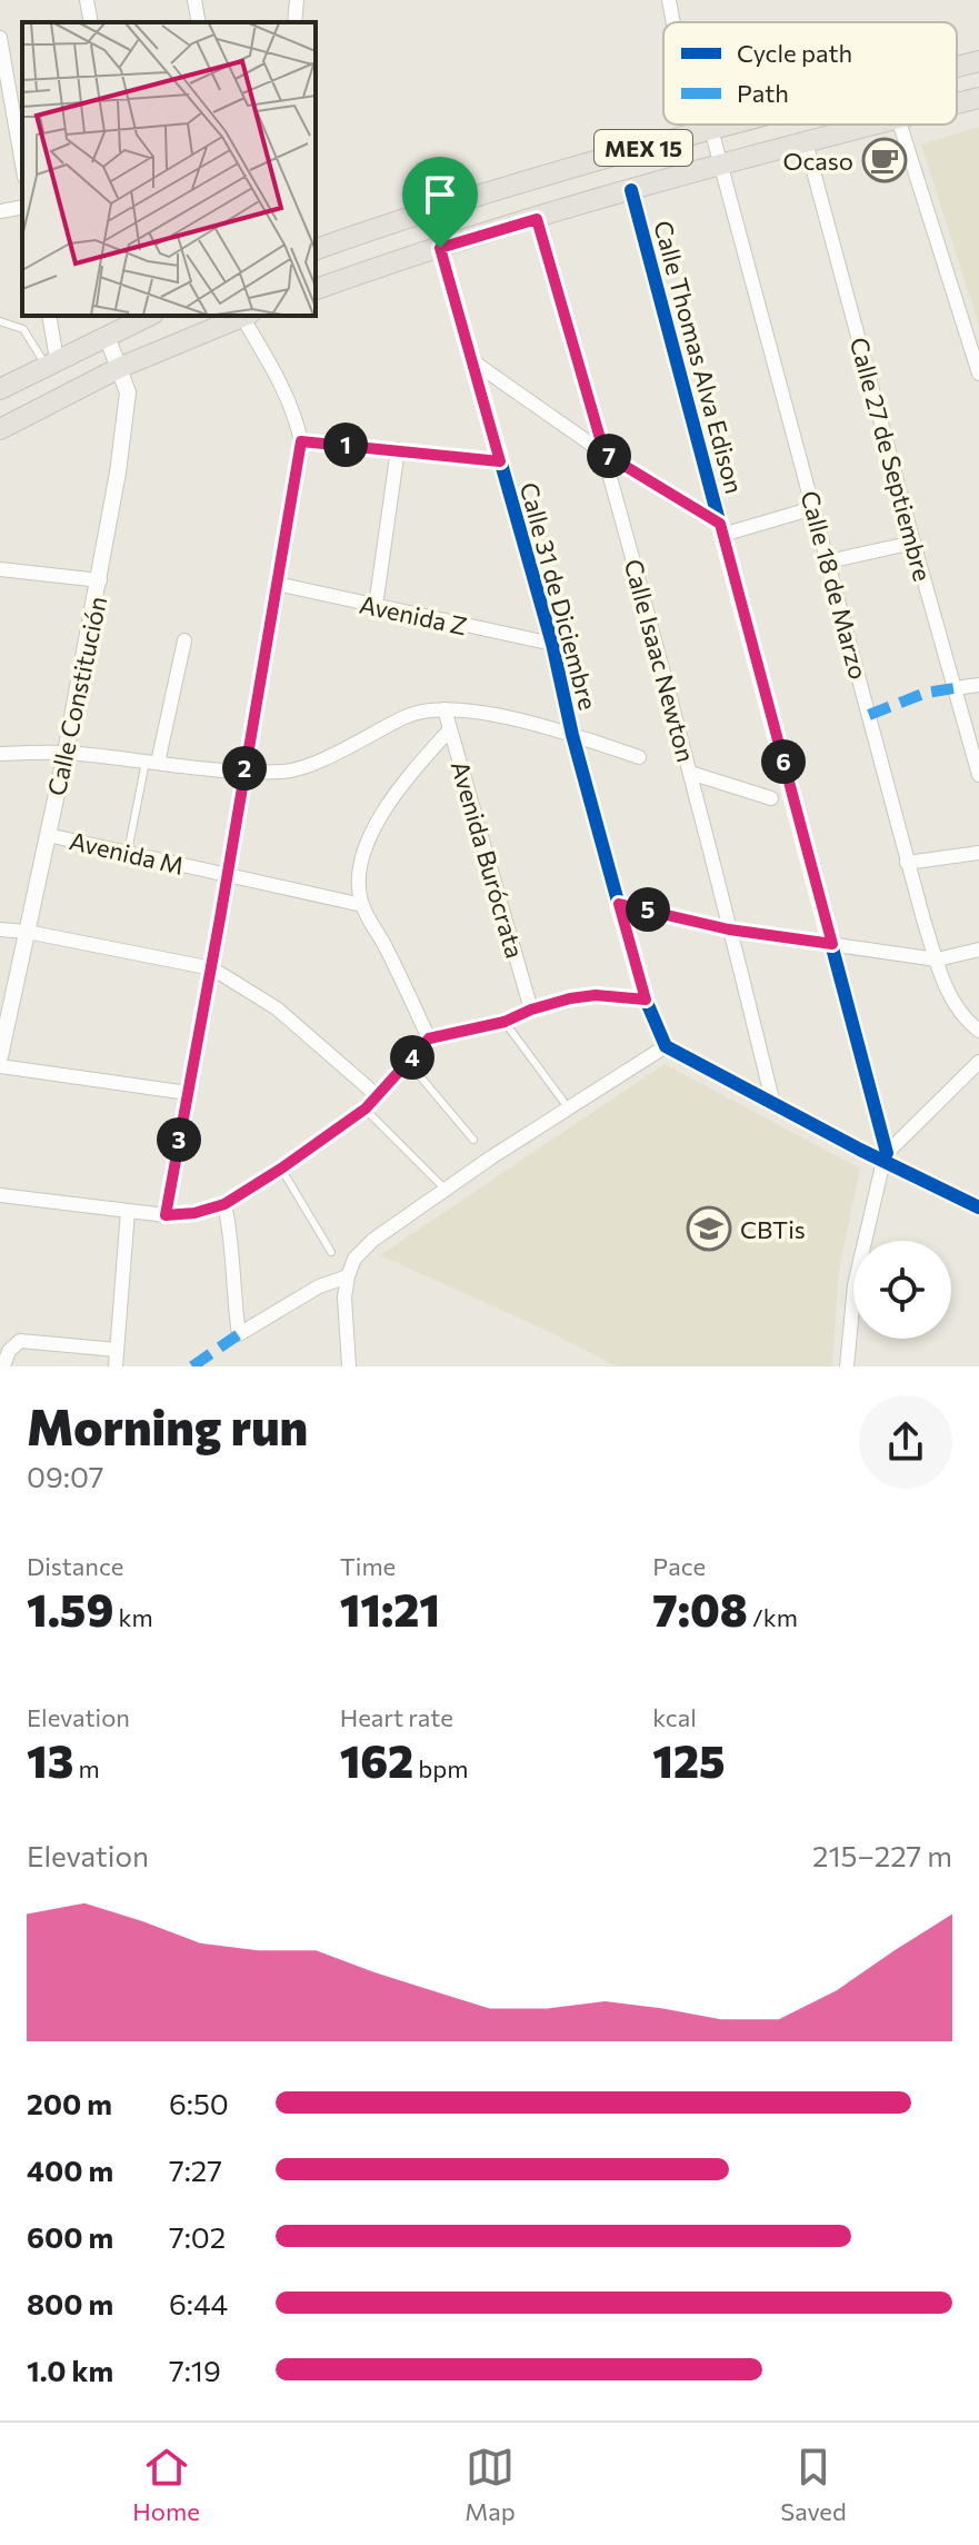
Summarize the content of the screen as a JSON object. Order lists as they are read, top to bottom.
{
  "streets": {
    "main road": ["MEX 15"],
    "street": [
      "Calle Thomas Alva Edison",
      "Calle 27 de Septiembre",
      "Calle 18 de Marzo",
      "Calle 31 de Diciembre",
      "Avenida Z",
      "Calle Isaac Newton",
      "Calle Constitución",
      "Avenida M",
      "Avenida Burócrata"
    ]
  },
  "crossings": [
    ["MEX 15", "Calle Thomas Alva Edison"],
    ["MEX 15", "Calle 27 de Septiembre"],
    ["MEX 15", "Calle 18 de Marzo"],
    ["MEX 15", "Calle 31 de Diciembre"],
    ["MEX 15", "Calle Isaac Newton"],
    ["Calle 31 de Diciembre", "Avenida Z"],
    ["Calle Constitución", "Avenida M"]
  ],
  "places": {
    "cafe": ["Ocaso"],
    "school or university": ["CBTis"]
  },
  "legend": ["Cycle path", "Path"],
  "page": {
    "pins": [
      "1",
      "7",
      "6",
      "2",
      "5",
      "4",
      "3"
    ],
    "heading": ["Morning run", "09:07"],
    "stats": [
      ["Distance", "1.59 km"],
      ["Time", "11:21"],
      ["Pace", "7:08 /km"],
      ["Elevation", "13 m"],
      ["Heart rate", "162 bpm"],
      ["kcal", "125"]
    ],
    "chart": ["Elevation", "215–227 m"],
    "list": [
      {
        "name": "200 m",
        "note": "6:50"
      },
      {
        "name": "400 m",
        "note": "7:27"
      },
      {
        "name": "600 m",
        "note": "7:02"
      },
      {
        "name": "800 m",
        "note": "6:44"
      },
      {
        "name": "1.0 km",
        "note": "7:19"
      }
    ],
    "tabs": ["Home", "Map", "Saved"]
  }
}
